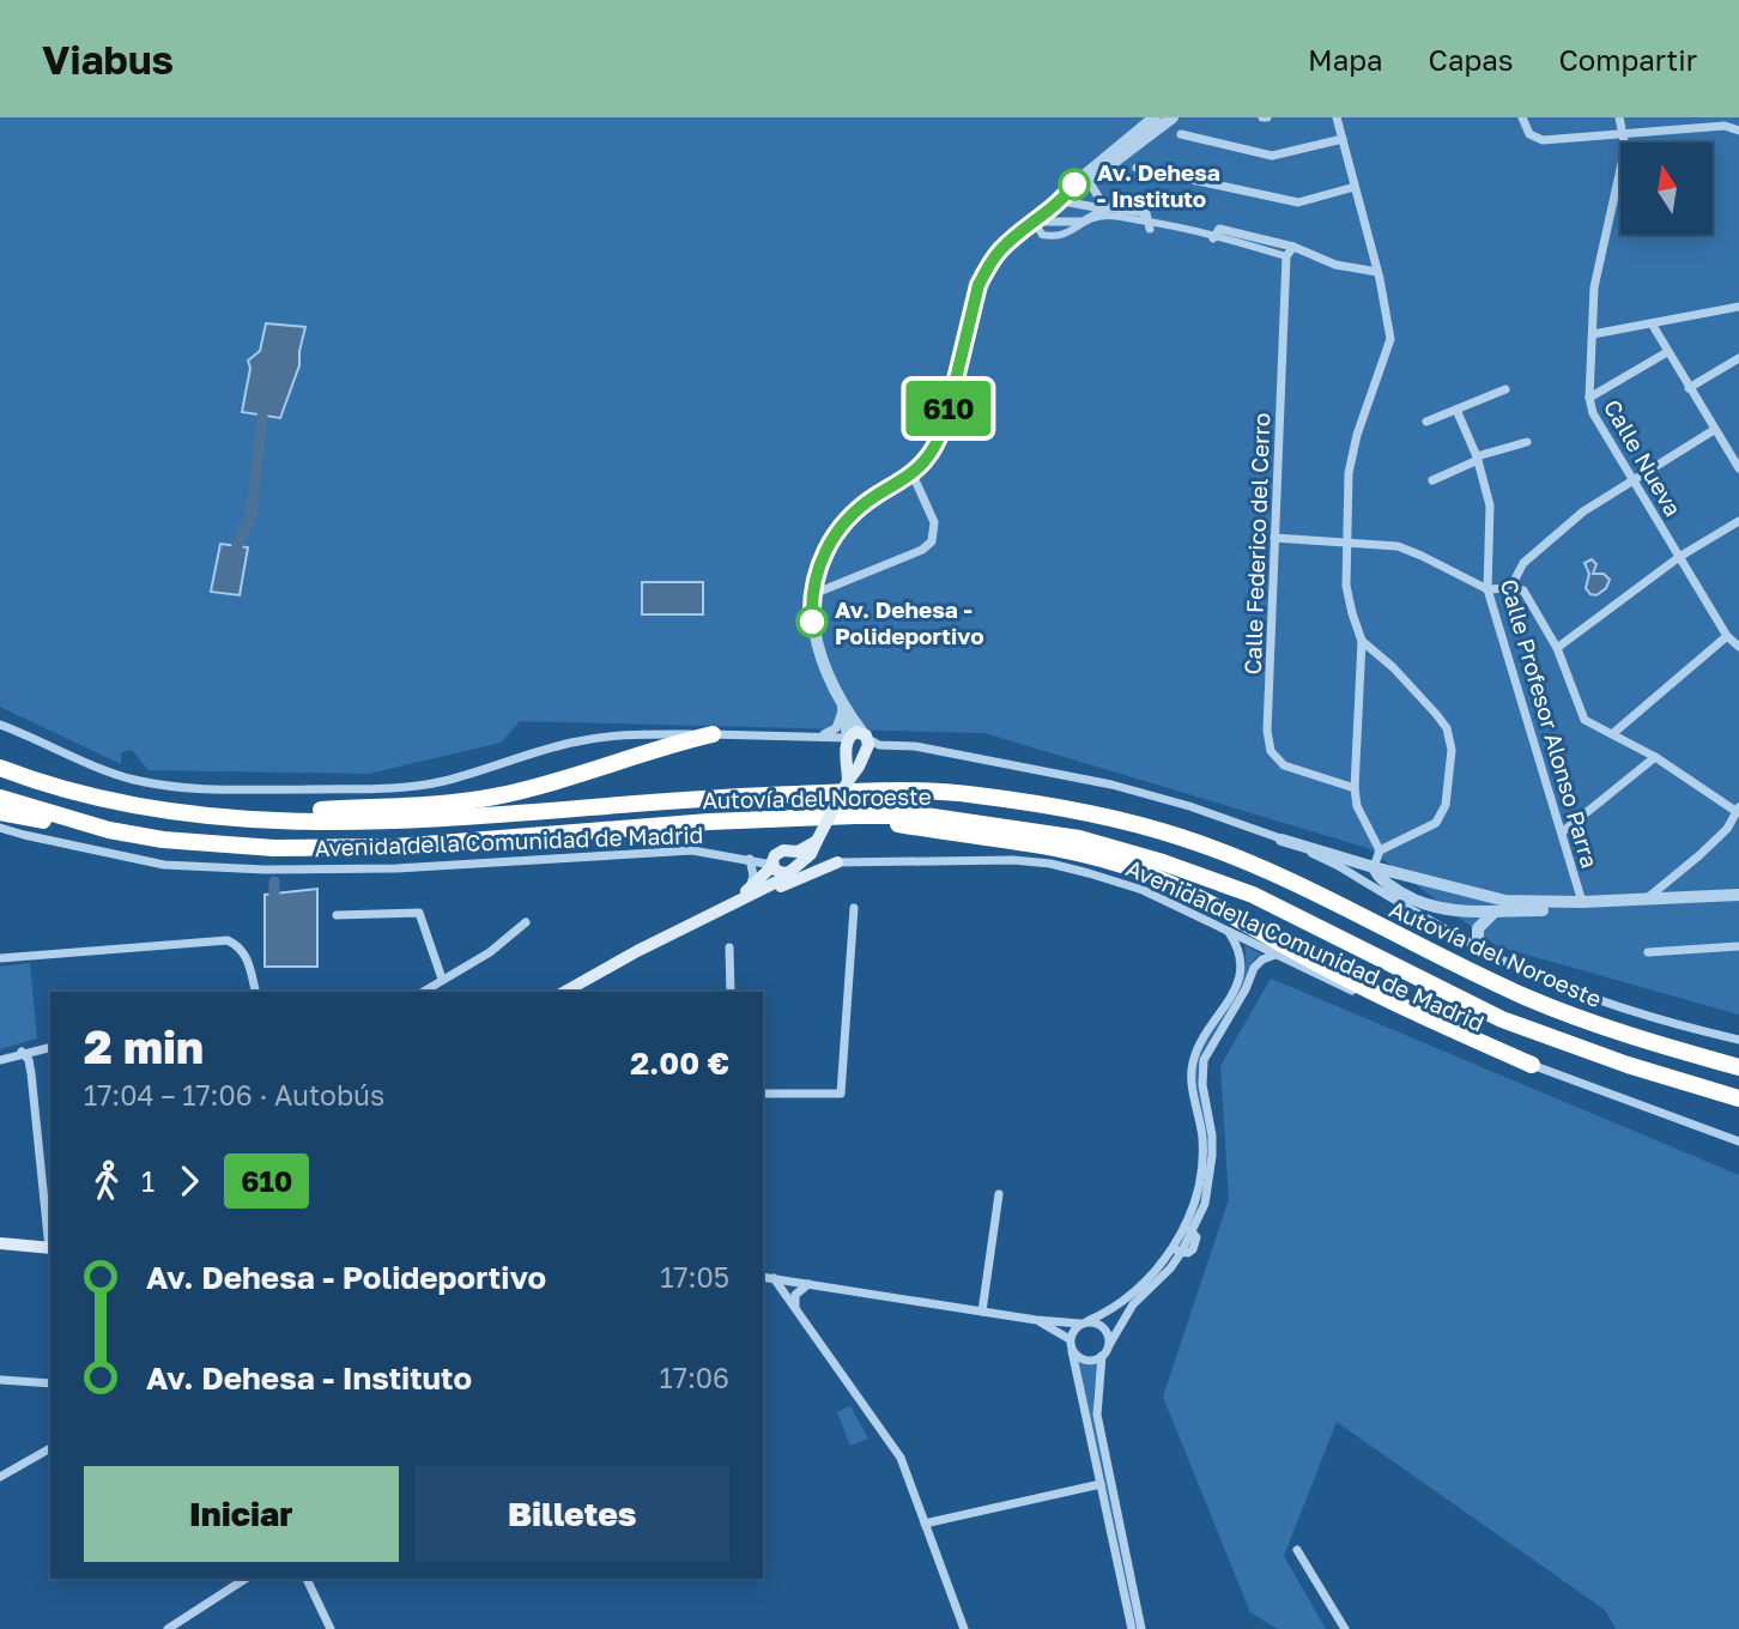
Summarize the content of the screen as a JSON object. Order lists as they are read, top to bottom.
{
  "streets": {
    "highway": ["Autovía del Noroeste"],
    "street": [
      "Calle Nueva",
      "Calle Federico del Cerro",
      "Calle Profesor Alonso Parra",
      "Avenida de la Comunidad de Madrid"
    ]
  },
  "places": ["Av. Dehesa - Instituto", "Av. Dehesa - Polideportivo"],
  "lines": ["bus line 610"],
  "north": "top",
  "page": {
    "header": "Viabus",
    "nav": ["Mapa", "Capas", "Compartir"],
    "on_map": "610",
    "heading": ["2 min", "17:04 – 17:06 · Autobús", "2.00 €"],
    "legs": ["1", "610"],
    "list": [
      {
        "name": "Av. Dehesa - Polideportivo",
        "value": "17:05"
      },
      {
        "name": "Av. Dehesa - Instituto",
        "value": "17:06"
      }
    ],
    "buttons": ["Iniciar", "Billetes"]
  }
}
